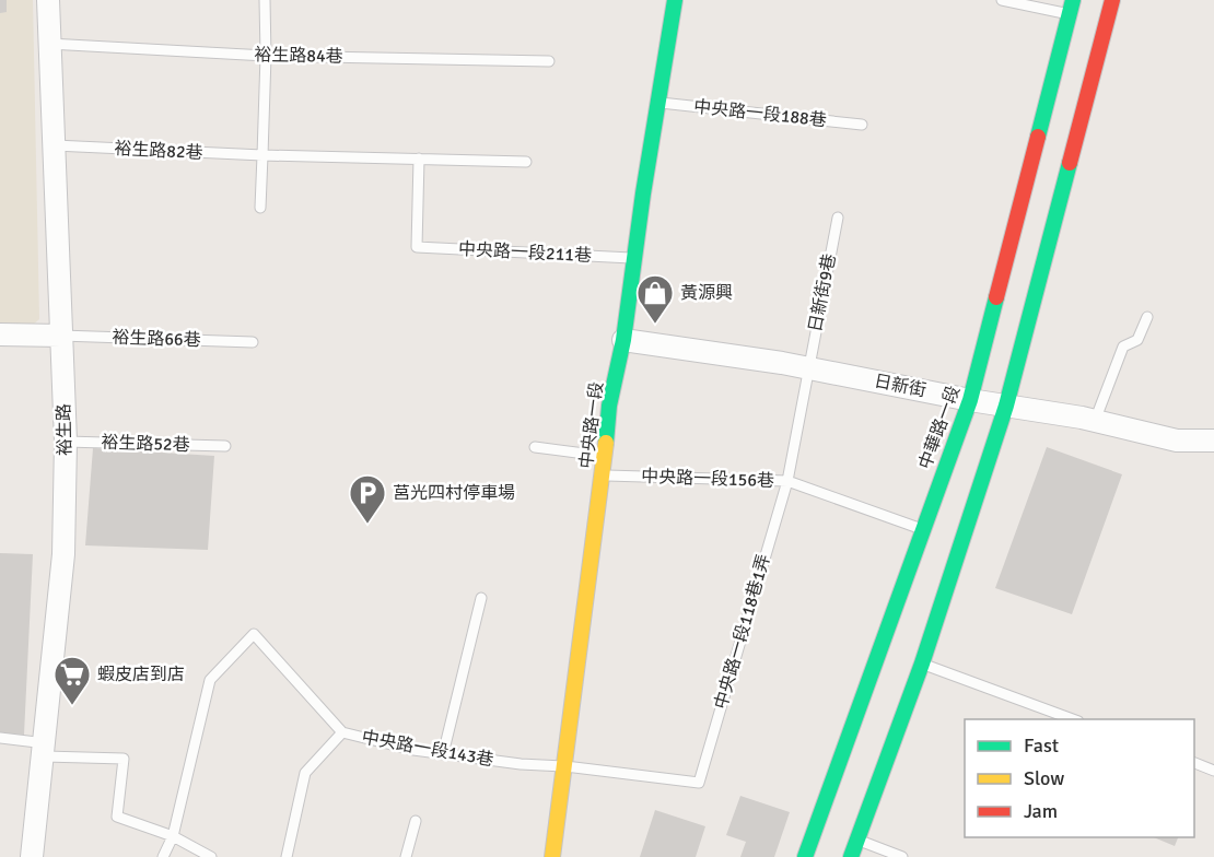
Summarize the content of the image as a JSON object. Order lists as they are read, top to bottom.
{
  "streets": {
    "main road": ["中央路一段", "中華路一段"],
    "street": ["日新街", "裕生路"],
    "lane": [
      "裕生路84巷",
      "中央路一段188巷",
      "裕生路82巷",
      "中央路一段211巷",
      "日新街9巷",
      "裕生路66巷",
      "裕生路52巷",
      "中央路一段156巷",
      "中央路一段118巷1弄",
      "中央路一段143巷"
    ]
  },
  "crossings": [
    ["裕生路84巷", "裕生路"],
    ["中央路一段188巷", "中央路一段"],
    ["裕生路82巷", "中央路一段211巷"],
    ["裕生路82巷", "裕生路"],
    ["中央路一段211巷", "中央路一段"],
    ["日新街9巷", "日新街"],
    ["日新街9巷", "中央路一段156巷"],
    ["日新街9巷", "中央路一段118巷1弄"],
    ["裕生路66巷", "裕生路"],
    ["日新街", "中央路一段"],
    ["日新街", "中華路一段"],
    ["中央路一段", "中央路一段156巷"],
    ["中央路一段", "中央路一段143巷"],
    ["中華路一段", "中央路一段156巷"],
    ["裕生路", "裕生路52巷"],
    ["中央路一段156巷", "中央路一段118巷1弄"],
    ["中央路一段118巷1弄", "中央路一段143巷"]
  ],
  "places": {
    "shop": ["黃源興"],
    "parking": ["莒光四村停車場"],
    "supermarket": ["蝦皮店到店"]
  },
  "legend": ["Fast", "Slow", "Jam"]
}
